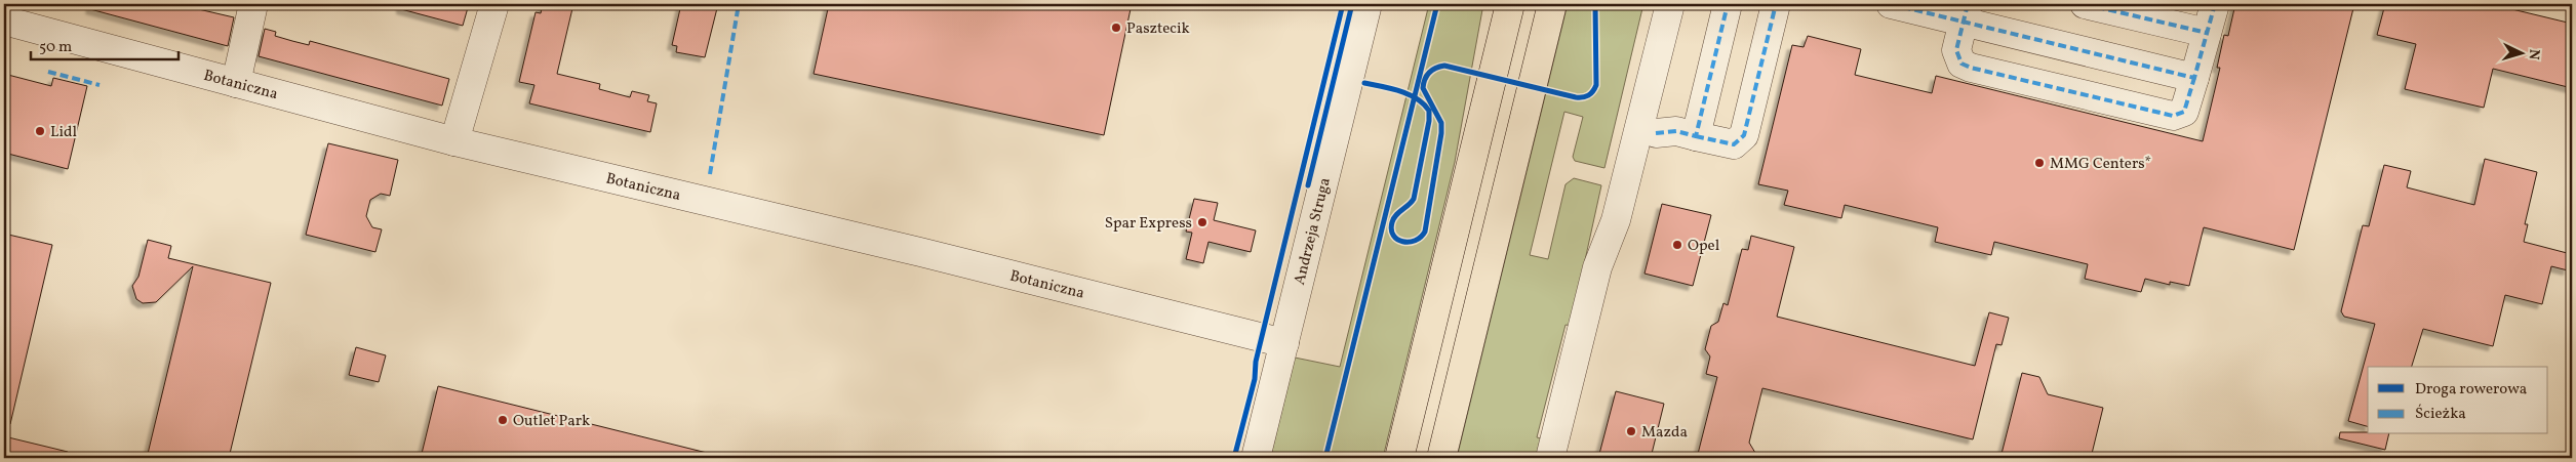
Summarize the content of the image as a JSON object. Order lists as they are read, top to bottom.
{
  "streets": {
    "street": ["Botaniczna", "Andrzeja Struga"]
  },
  "crossings": [
    ["Botaniczna", "Andrzeja Struga"]
  ],
  "places": [
    "Pasztecik",
    "Lidl",
    "MMG Centers*",
    "Spar Express",
    "Opel",
    "Outlet Park",
    "Mazda"
  ],
  "legend": ["Droga rowerowa", "Ścieżka"],
  "scale_bar": "50 m",
  "north": "right"
}
